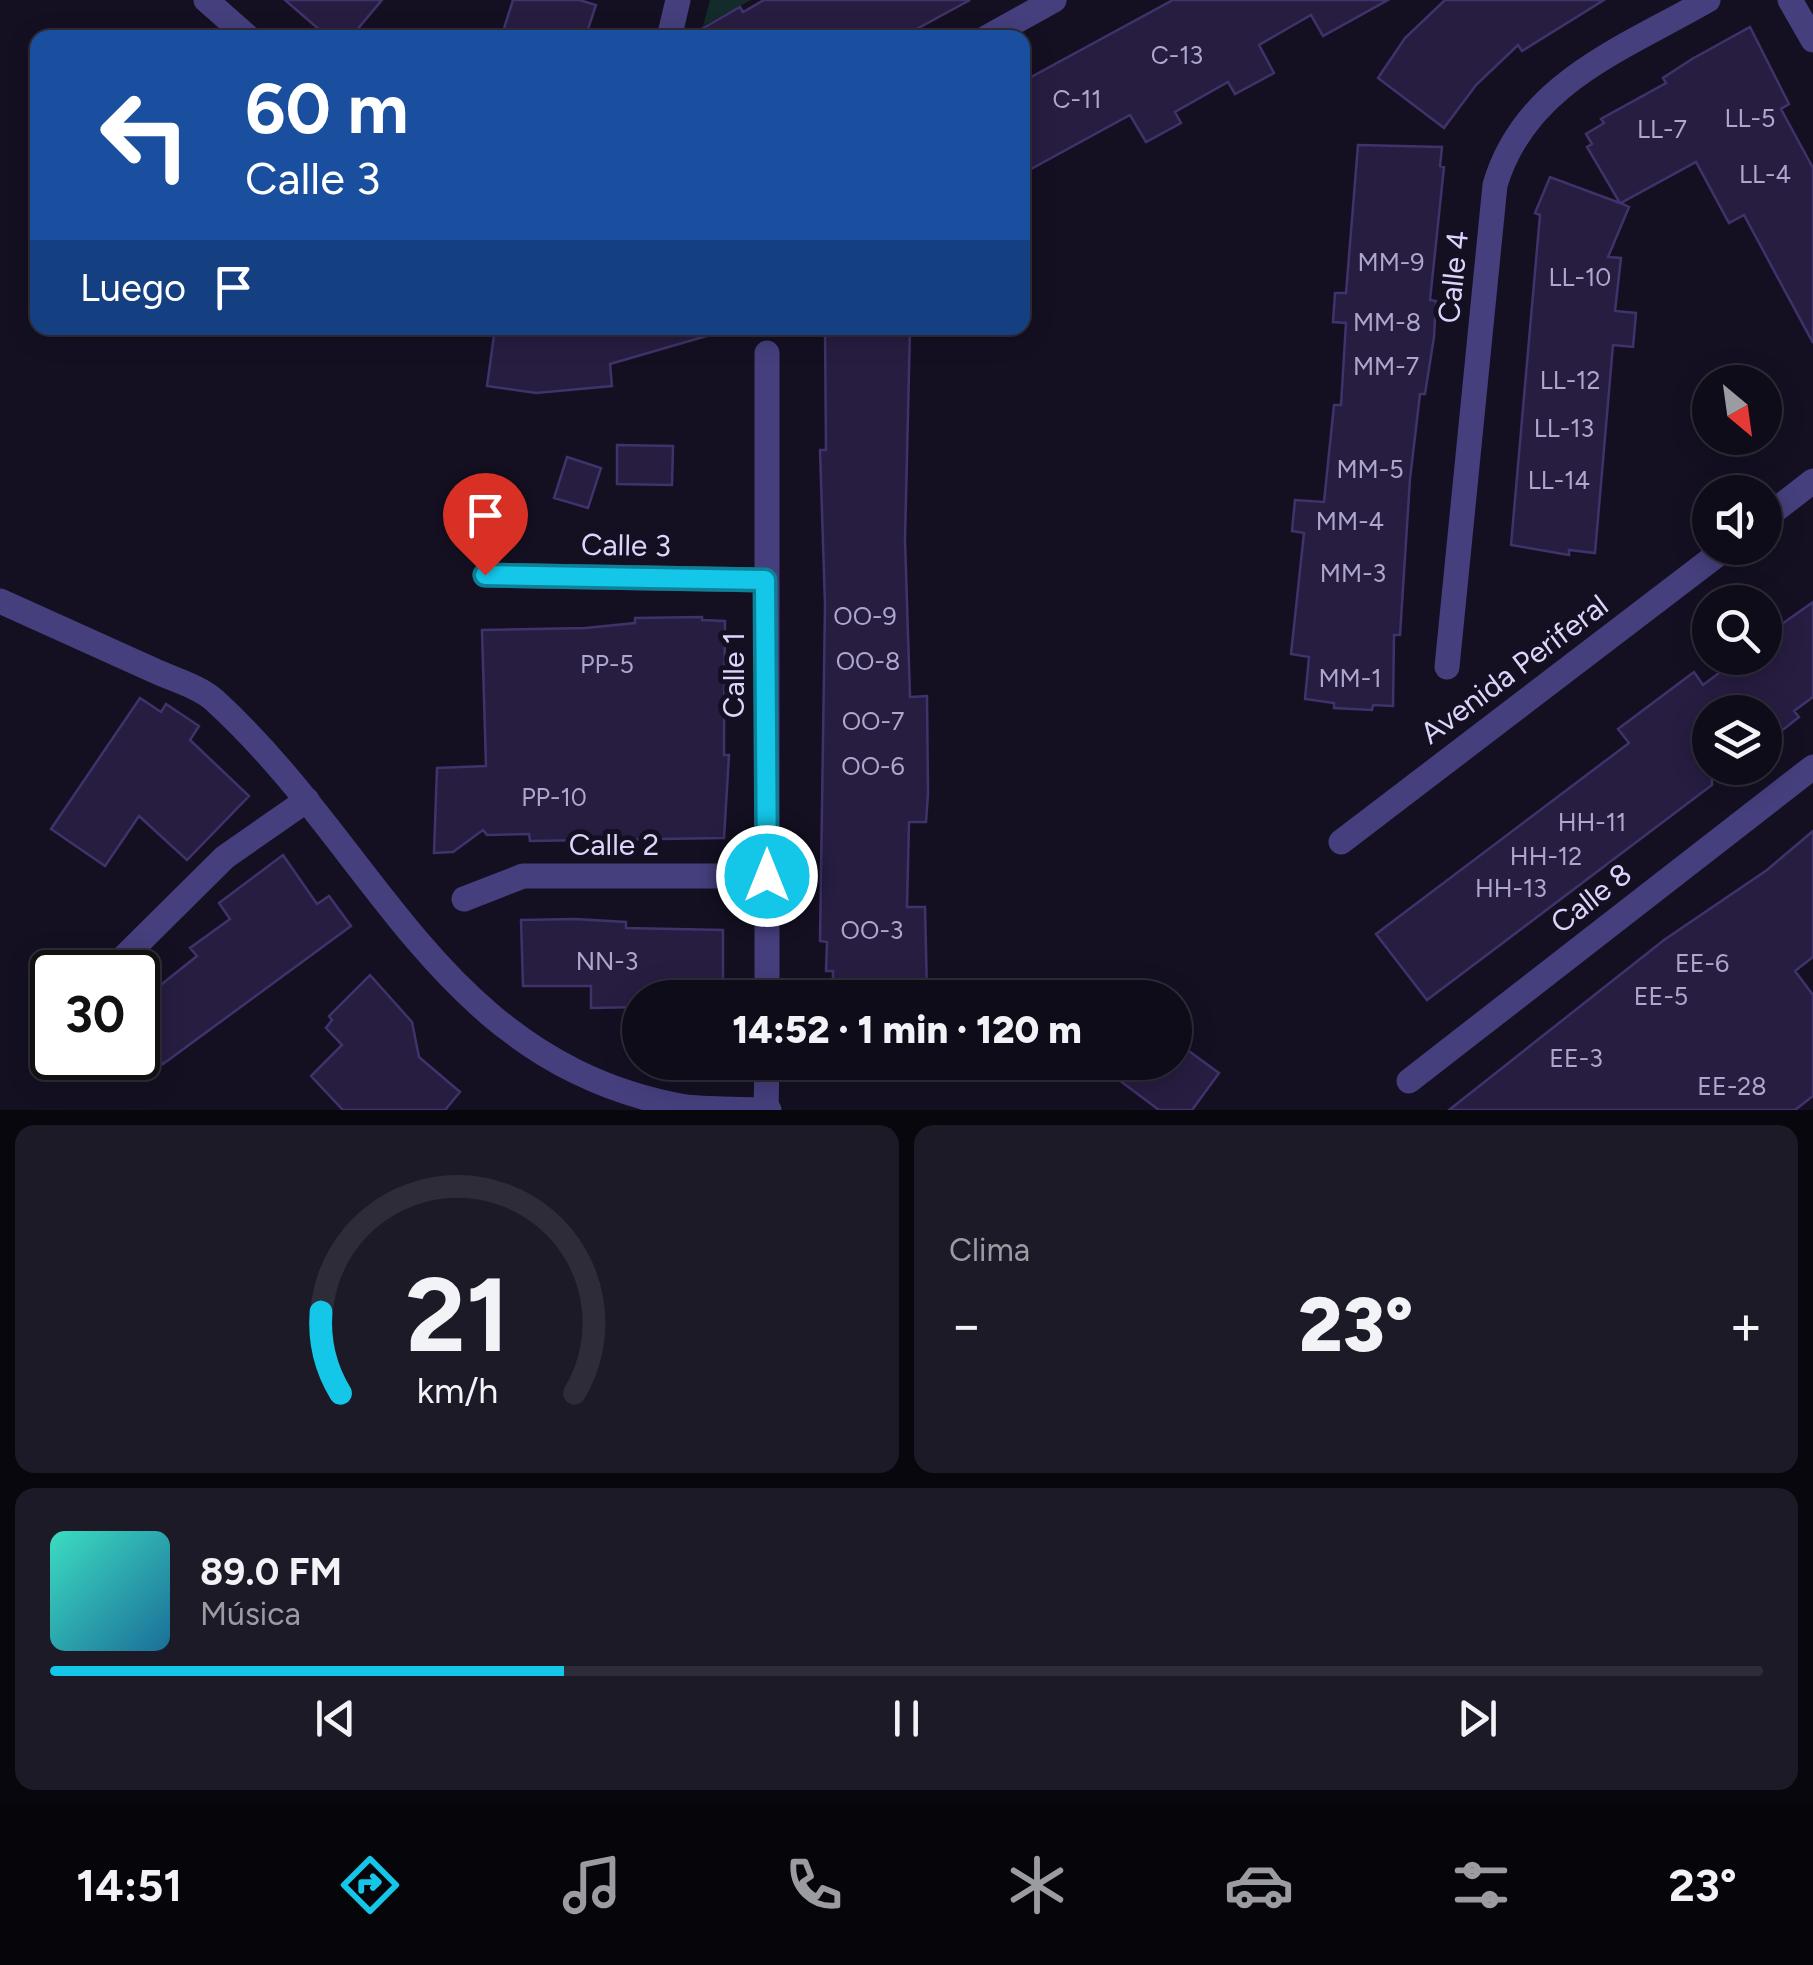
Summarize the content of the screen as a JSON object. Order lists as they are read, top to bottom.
{
  "streets": {
    "street": [
      "Calle 4",
      "Calle 3",
      "Avenida Periferal",
      "Calle 1",
      "Calle 2",
      "Calle 8"
    ]
  },
  "crossings": [
    ["Calle 3", "Calle 1"],
    ["Calle 1", "Calle 2"]
  ],
  "house_numbers": [
    "C-13",
    "C-11",
    "LL-5",
    "LL-7",
    "LL-4",
    "MM-9",
    "LL-10",
    "MM-8",
    "MM-7",
    "LL-12",
    "LL-13",
    "MM-5",
    "LL-14",
    "MM-4",
    "MM-3",
    "OO-9",
    "OO-8",
    "PP-5",
    "MM-1",
    "OO-7",
    "OO-6",
    "PP-10",
    "HH-11",
    "HH-12",
    "HH-13",
    "OO-3",
    "NN-3",
    "EE-6",
    "EE-5",
    "EE-3",
    "EE-28"
  ],
  "north": "bottom right",
  "page": {
    "turn": ["60 m", "Calle 3"],
    "then": "Luego",
    "limit": "30",
    "trip": "14:52 · 1 min · 120 m",
    "tile": "Clima",
    "heat": ["−", "23°", "+"],
    "song": ["89.0 FM", "Música"],
    "tabs": ["14:51", "23°"],
    "gauge": ["21", "km/h"]
  }
}
